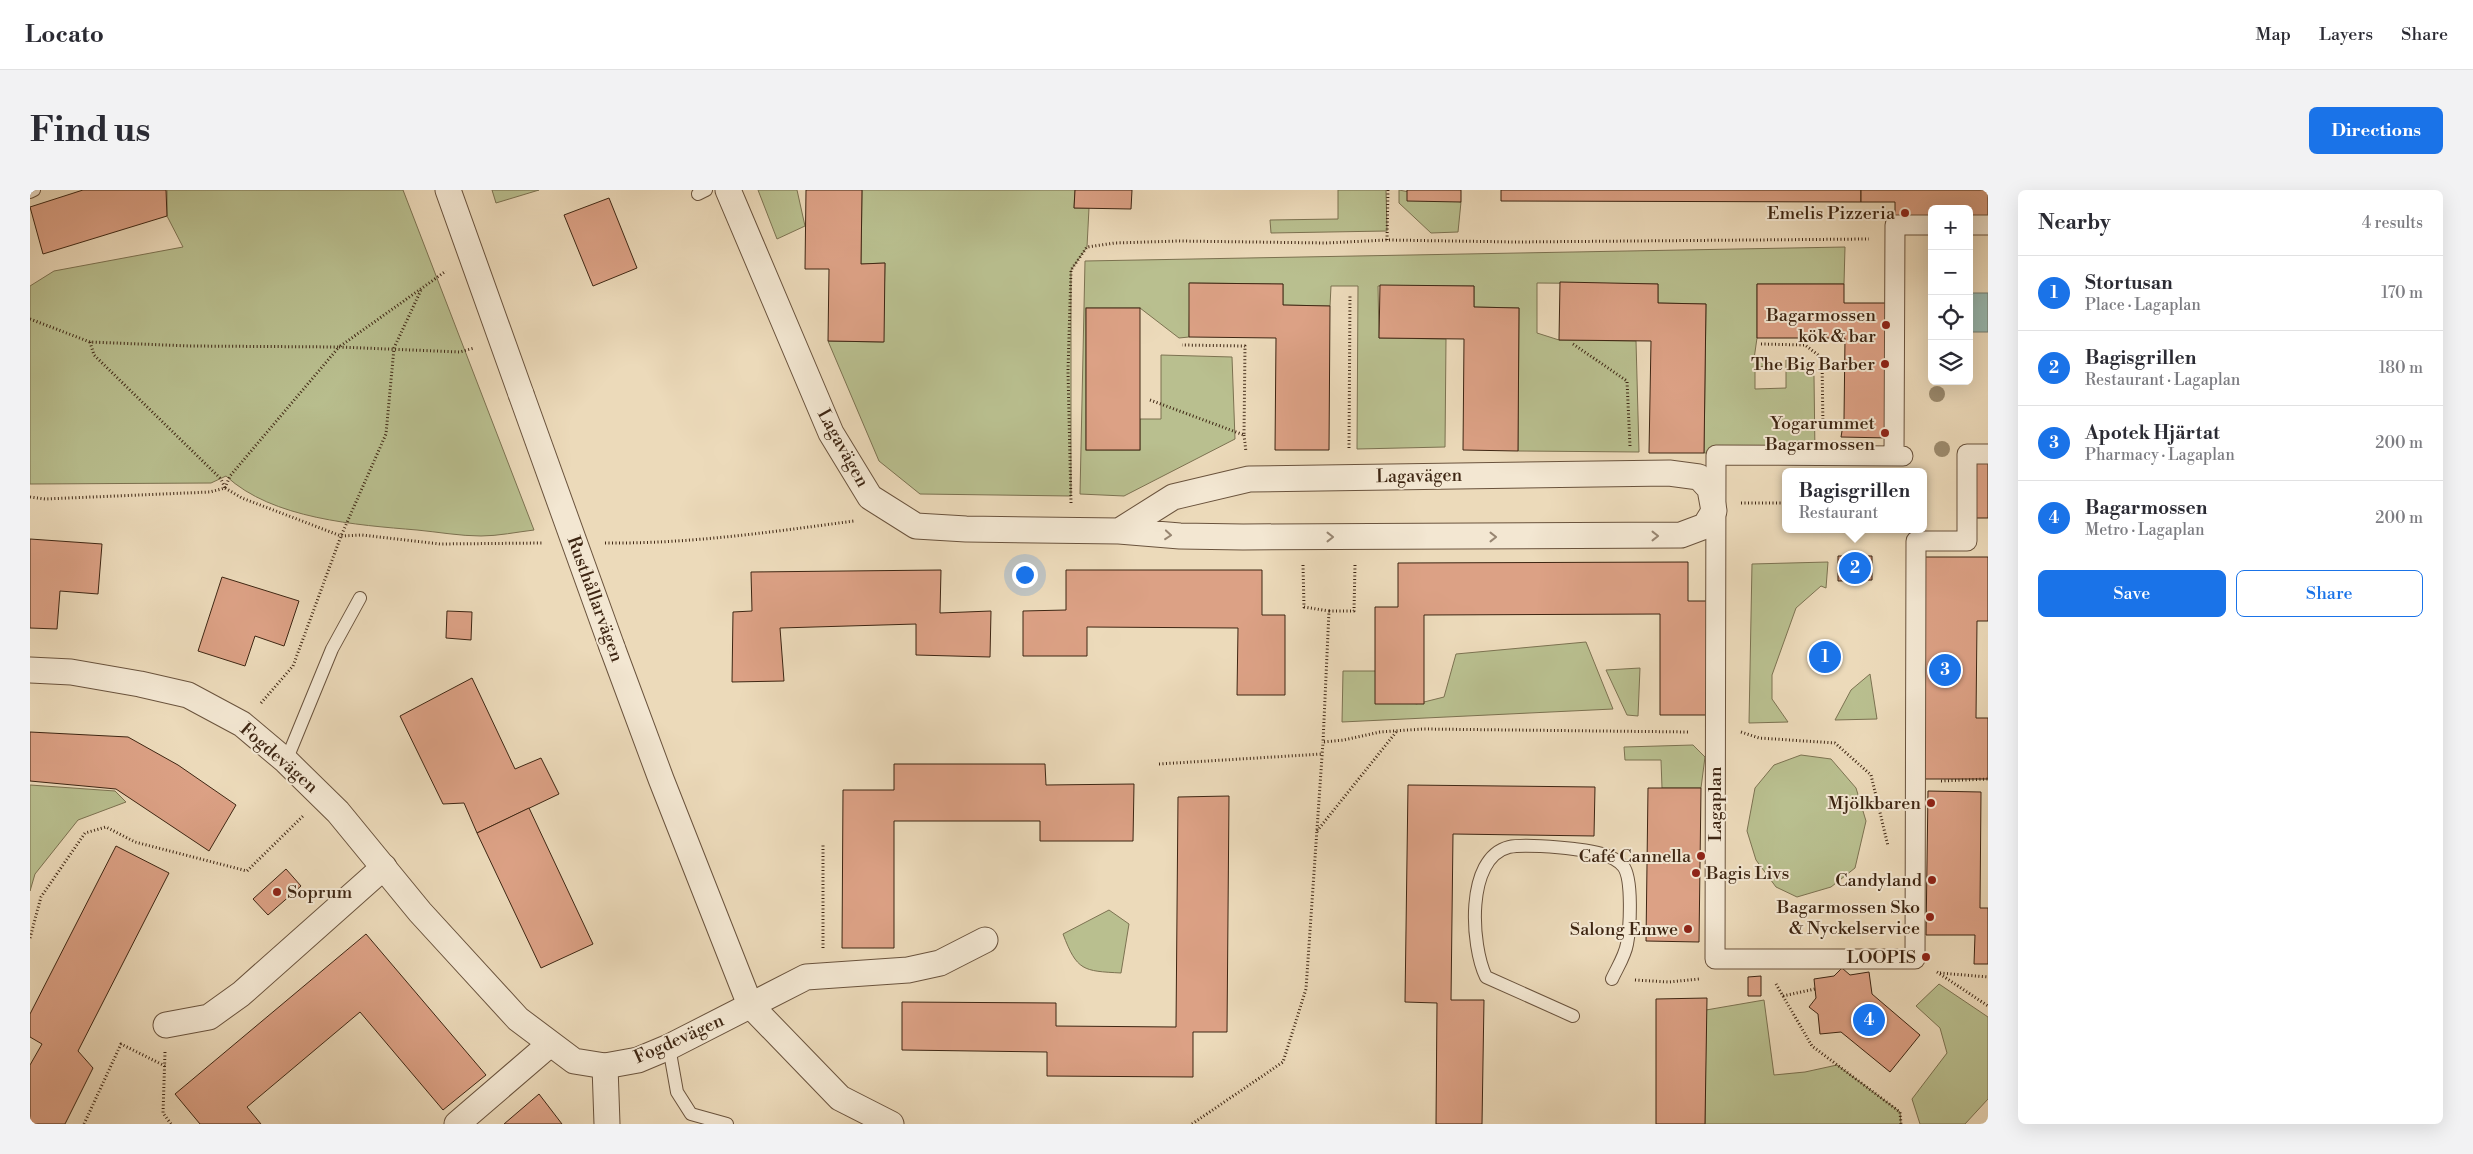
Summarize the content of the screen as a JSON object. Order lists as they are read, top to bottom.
{
  "streets": {
    "street": [
      "Lagavägen",
      "Rusthållarvägen",
      "Fogdevägen",
      "Lagaplan"
    ]
  },
  "crossings": [
    ["Rusthållarvägen", "Fogdevägen"]
  ],
  "places": [
    "Emelis Pizzeria",
    "Bagarmossen kök & bar",
    "The Big Barber",
    "Yogarummet Bagarmossen",
    "Mjölkbaren",
    "Café Cannella",
    "Bagis Livs",
    "Candyland",
    "Soprum",
    "Bagarmossen Sko & Nyckelservice",
    "Salong Emwe",
    "LOOPIS"
  ],
  "page": {
    "header": "Locato",
    "nav": ["Map", "Layers", "Share"],
    "buttons": [
      "Directions",
      ["Save", "Share"]
    ],
    "title": "Find us",
    "heading": ["Nearby", "4 results"],
    "map_buttons": ["+", "−"],
    "list": [
      {
        "mark": "1",
        "name": "Stortusan",
        "note": "Place · Lagaplan",
        "value": "170 m"
      },
      {
        "mark": "2",
        "name": "Bagisgrillen",
        "note": "Restaurant · Lagaplan",
        "value": "180 m"
      },
      {
        "mark": "3",
        "name": "Apotek Hjärtat",
        "note": "Pharmacy · Lagaplan",
        "value": "200 m"
      },
      {
        "mark": "4",
        "name": "Bagarmossen",
        "note": "Metro · Lagaplan",
        "value": "200 m"
      }
    ],
    "popup": ["Bagisgrillen", "Restaurant"],
    "pins": [
      "2",
      "1",
      "3",
      "4"
    ]
  }
}
